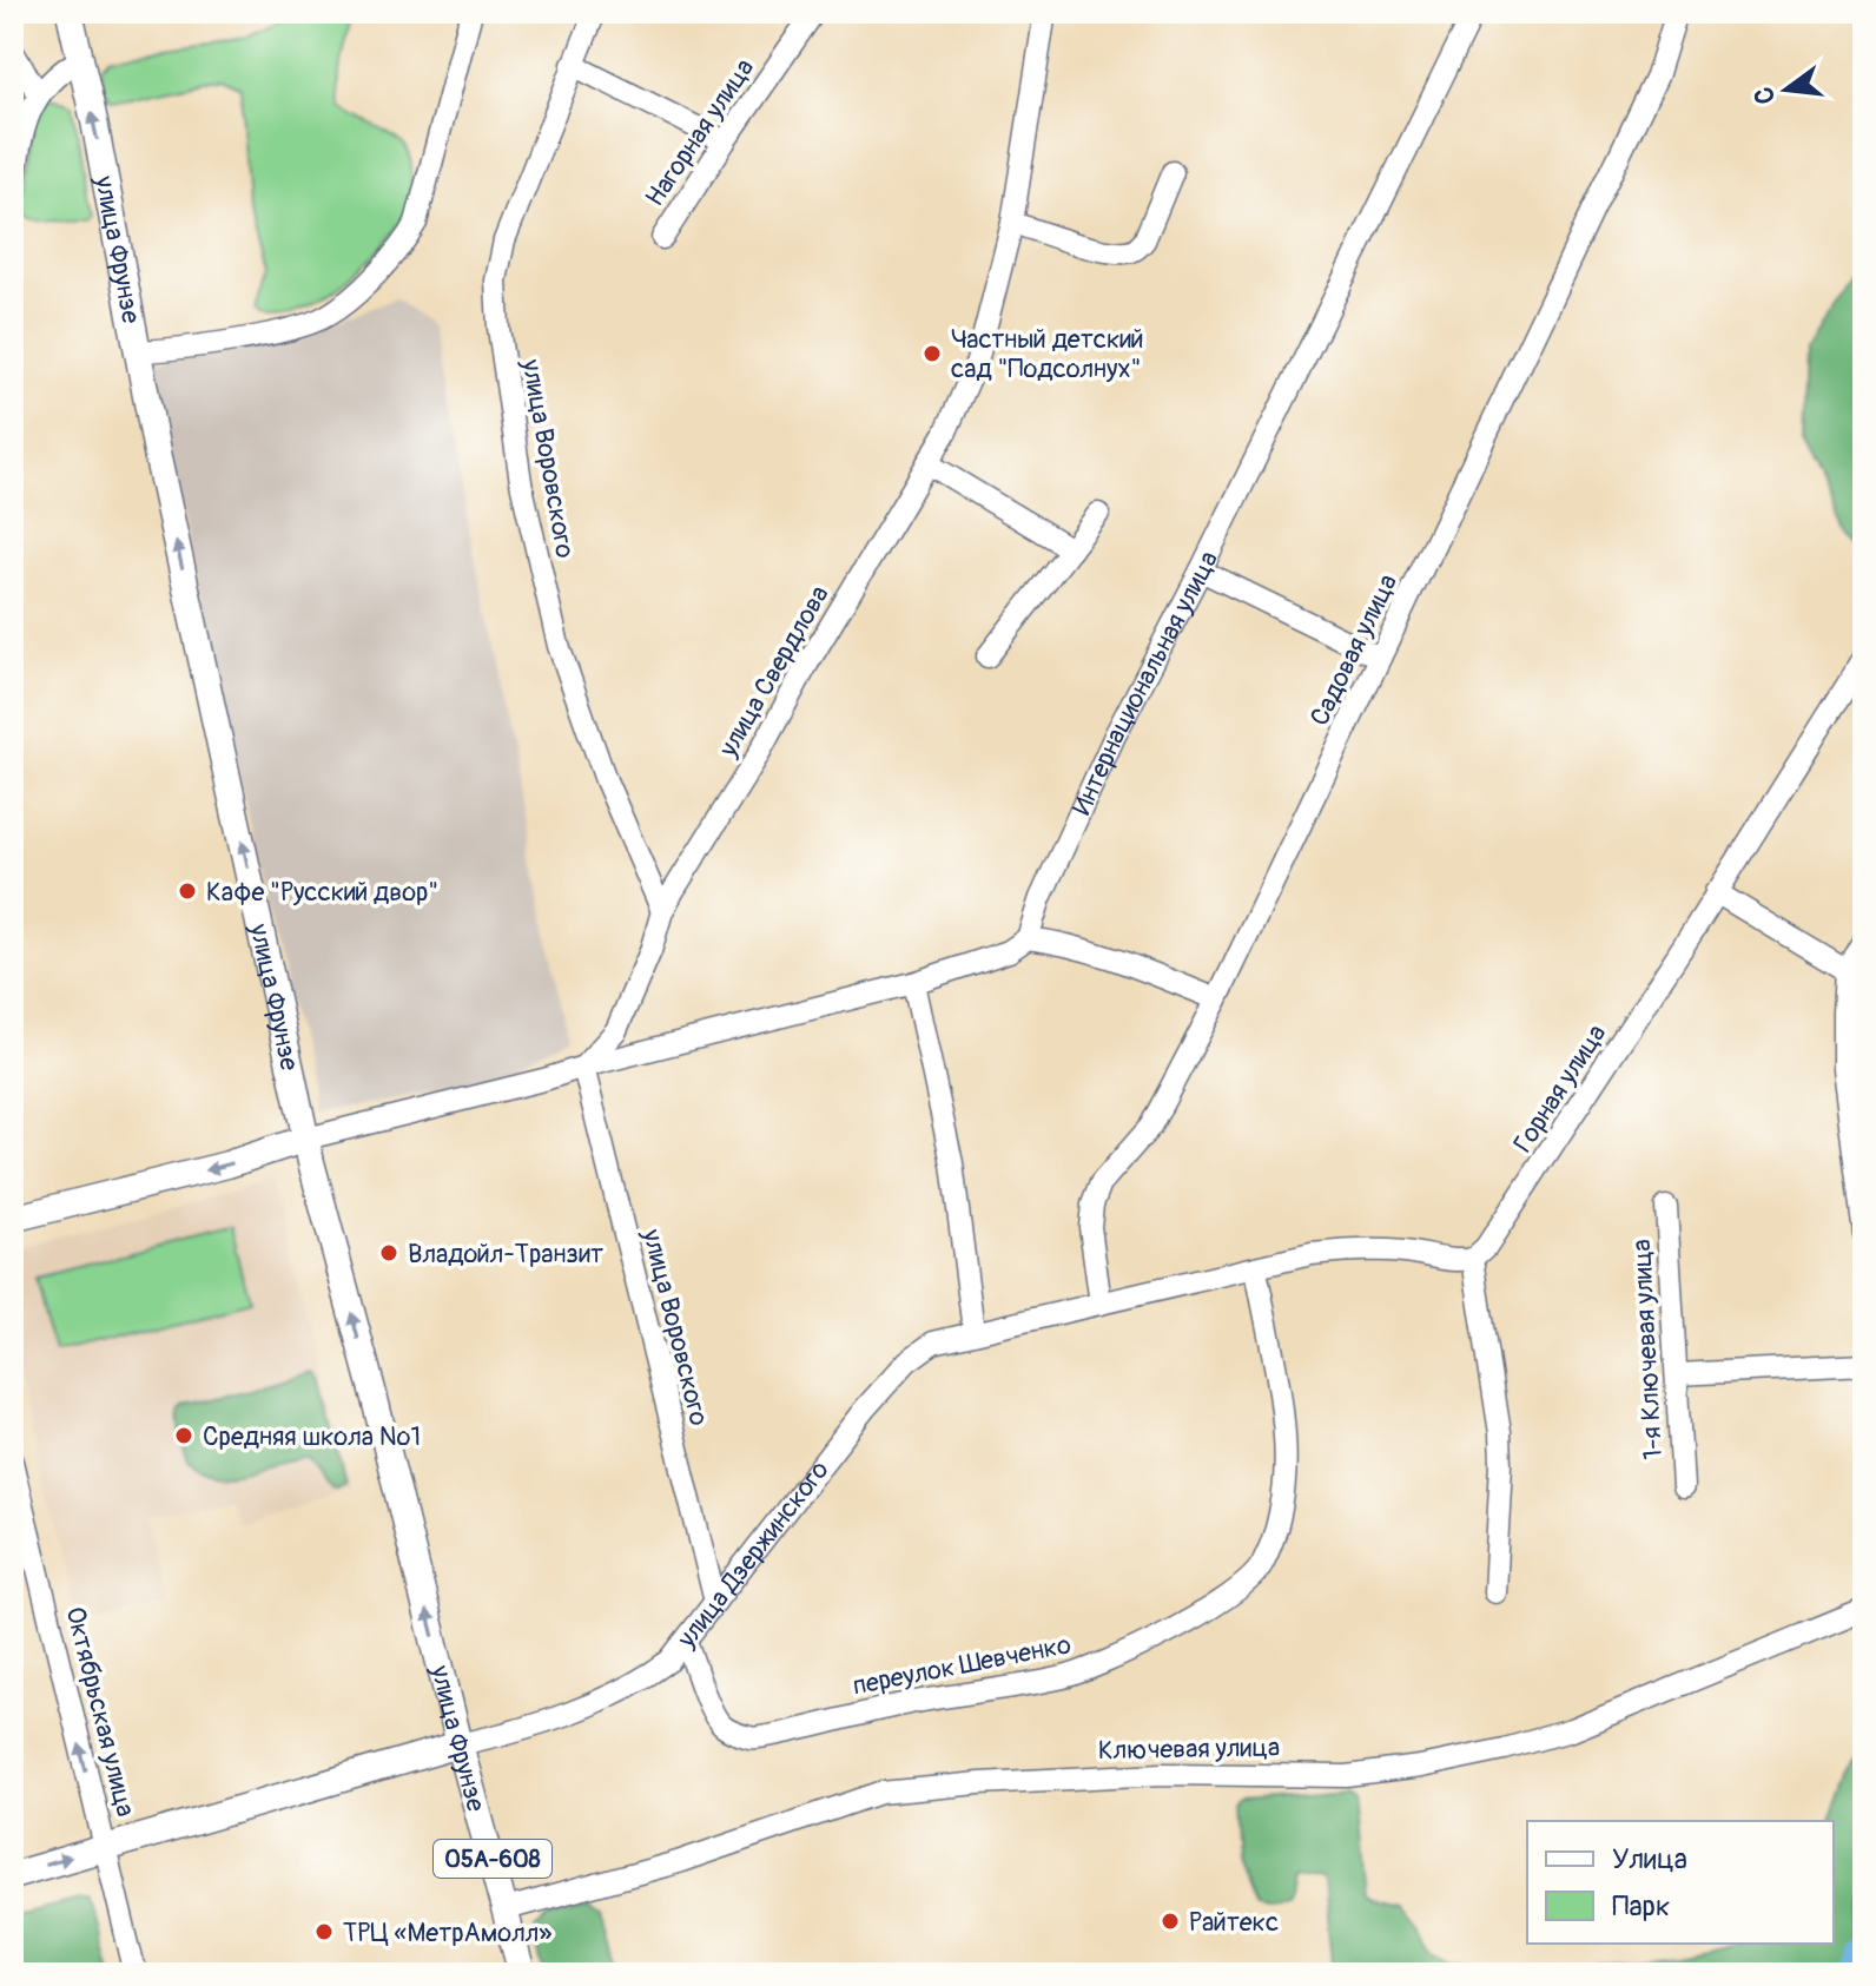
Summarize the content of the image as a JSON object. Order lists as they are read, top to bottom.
{
  "streets": {
    "main road": ["улица Фрунзе", "улица Дзержинского", "05А-608"],
    "street": [
      "Нагорная улица",
      "улица Воровского",
      "Садовая улица",
      "улица Свердлова",
      "Интернациональная улица",
      "Горная улица",
      "1-я Ключевая улица",
      "переулок Шевченко",
      "Октябрьская улица",
      "Ключевая улица"
    ]
  },
  "crossings": [
    ["улица Фрунзе", "улица Дзержинского"],
    ["улица Фрунзе", "Ключевая улица"],
    ["улица Воровского", "улица Свердлова"],
    ["улица Воровского", "улица Дзержинского"],
    ["Садовая улица", "улица Дзержинского"],
    ["Горная улица", "улица Дзержинского"],
    ["улица Дзержинского", "переулок Шевченко"],
    ["улица Дзержинского", "Октябрьская улица"]
  ],
  "one_way": ["улица Фрунзе", "Октябрьская улица"],
  "places": [
    "Частный детский сад \"Подсолнух\"",
    "Кафе \"Русский двор\"",
    "Владойл-Транзит",
    "Средняя школа №1",
    "Райтекс",
    "ТРЦ «МетрАмолл»"
  ],
  "legend": ["Улица", "Парк"],
  "north": "left"
}
